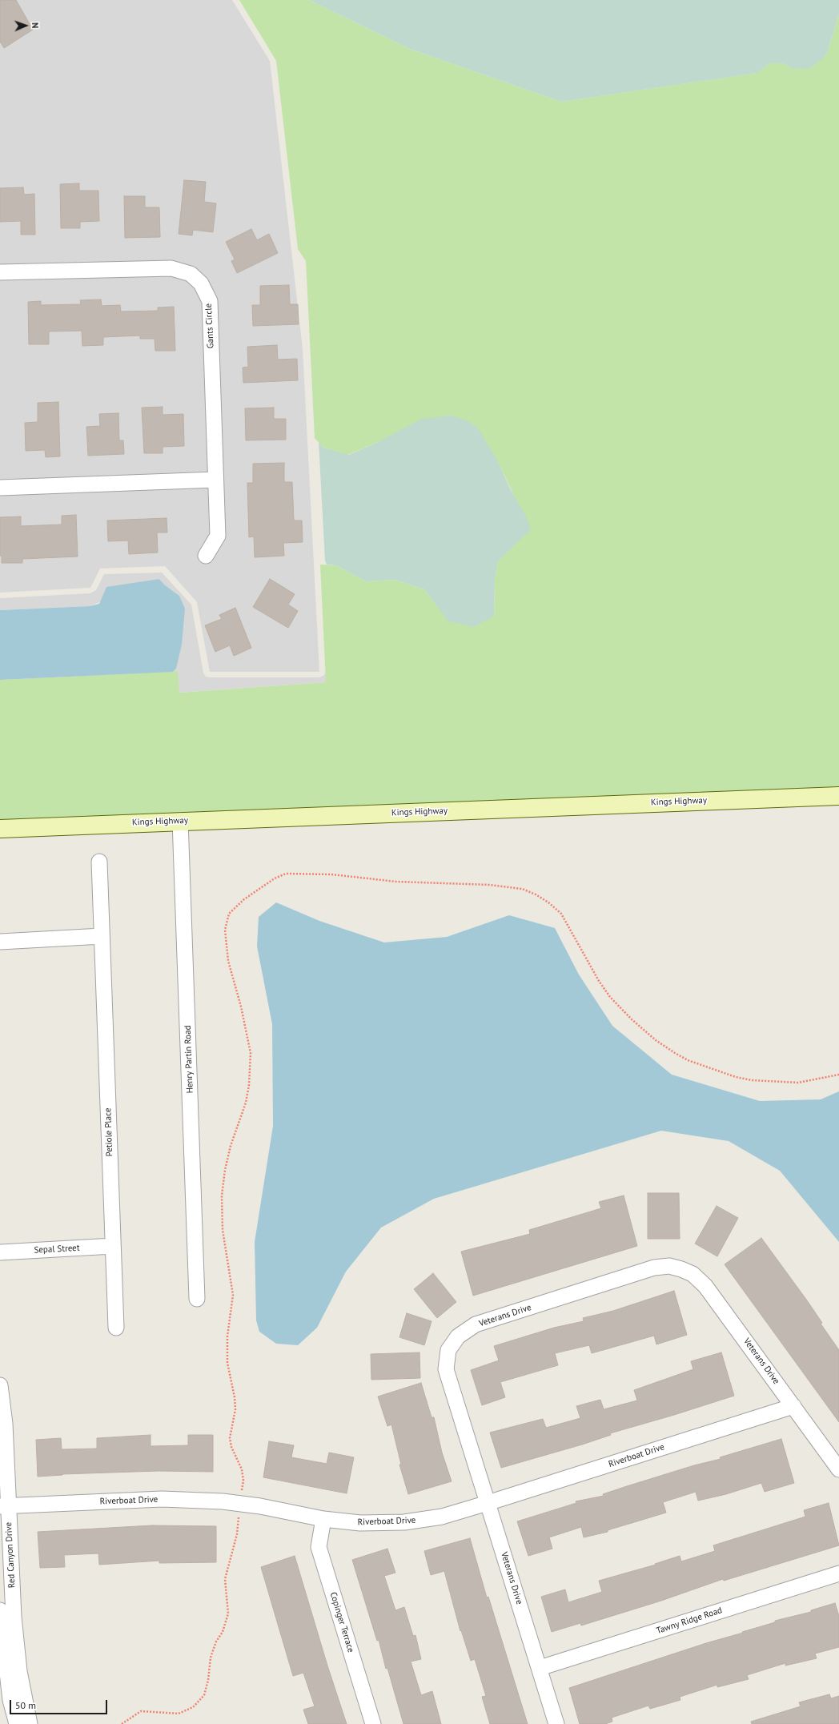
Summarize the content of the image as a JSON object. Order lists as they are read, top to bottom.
{
  "streets": {
    "street": [
      "Gants Circle",
      "Kings Highway",
      "Henry Partin Road",
      "Petiole Place",
      "Sepal Street",
      "Veterans Drive",
      "Riverboat Drive",
      "Red Canyon Drive",
      "Tawny Ridge Road",
      "Copinger Terrace"
    ]
  },
  "crossings": [
    ["Kings Highway", "Henry Partin Road"],
    ["Petiole Place", "Sepal Street"],
    ["Veterans Drive", "Riverboat Drive"],
    ["Veterans Drive", "Tawny Ridge Road"],
    ["Riverboat Drive", "Red Canyon Drive"],
    ["Riverboat Drive", "Copinger Terrace"]
  ],
  "scale_bar": "50 m",
  "north": "right"
}
